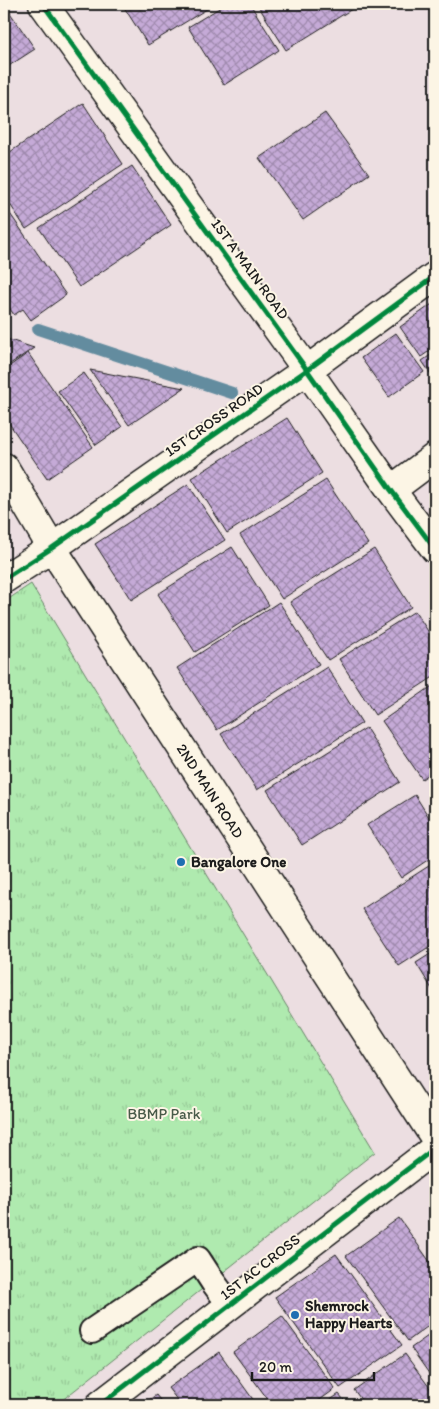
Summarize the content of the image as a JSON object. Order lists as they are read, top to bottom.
{
  "streets": {
    "street": [
      "1ST A MAIN ROAD",
      "1ST CROSS ROAD",
      "2ND MAIN ROAD",
      "1ST AC CROSS"
    ]
  },
  "crossings": [
    ["1ST A MAIN ROAD", "1ST CROSS ROAD"],
    ["1ST CROSS ROAD", "2ND MAIN ROAD"]
  ],
  "parks": ["BBMP Park"],
  "places": ["Bangalore One", "Shemrock Happy Hearts"],
  "scale_bar": "20 m"
}
